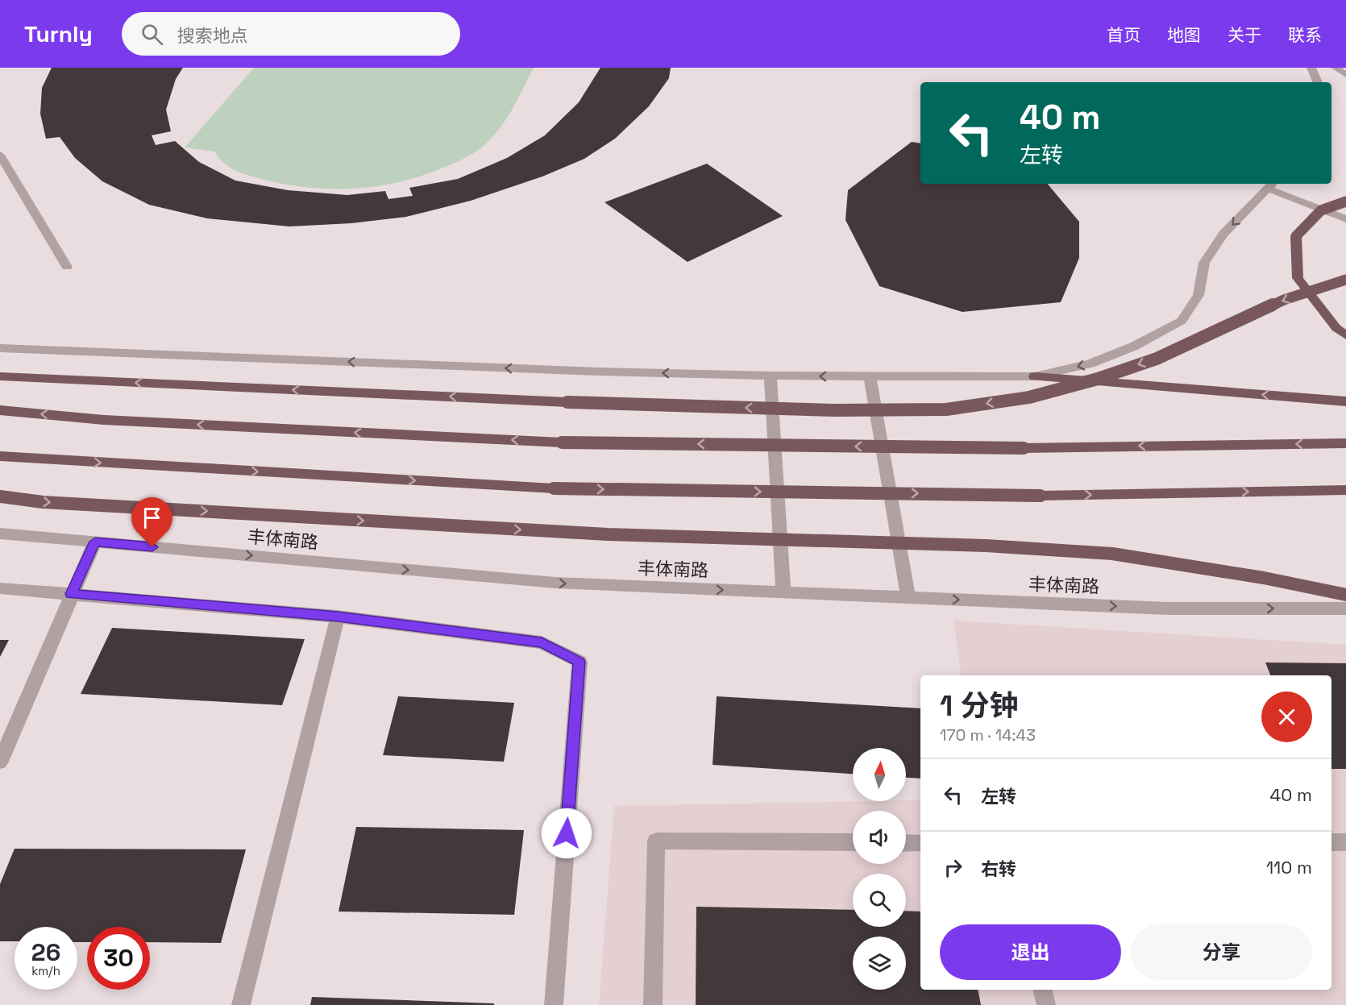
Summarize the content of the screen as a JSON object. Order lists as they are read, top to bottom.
{
  "streets": {
    "street": ["丰体南路"]
  },
  "one_way": ["丰体南路"],
  "north": "top",
  "page": {
    "header": "Turnly",
    "search": "搜索地点",
    "nav": [
      "首页",
      "地图",
      "关于",
      "联系"
    ],
    "turn": ["40 m", "左转"],
    "heading": ["1 分钟", "170 m · 14:43"],
    "list": [
      {
        "name": "左转",
        "value": "40 m"
      },
      {
        "name": "右转",
        "value": "110 m"
      }
    ],
    "buttons": ["退出", "分享"],
    "speed": "26 km/h",
    "limit": "30"
  }
}
